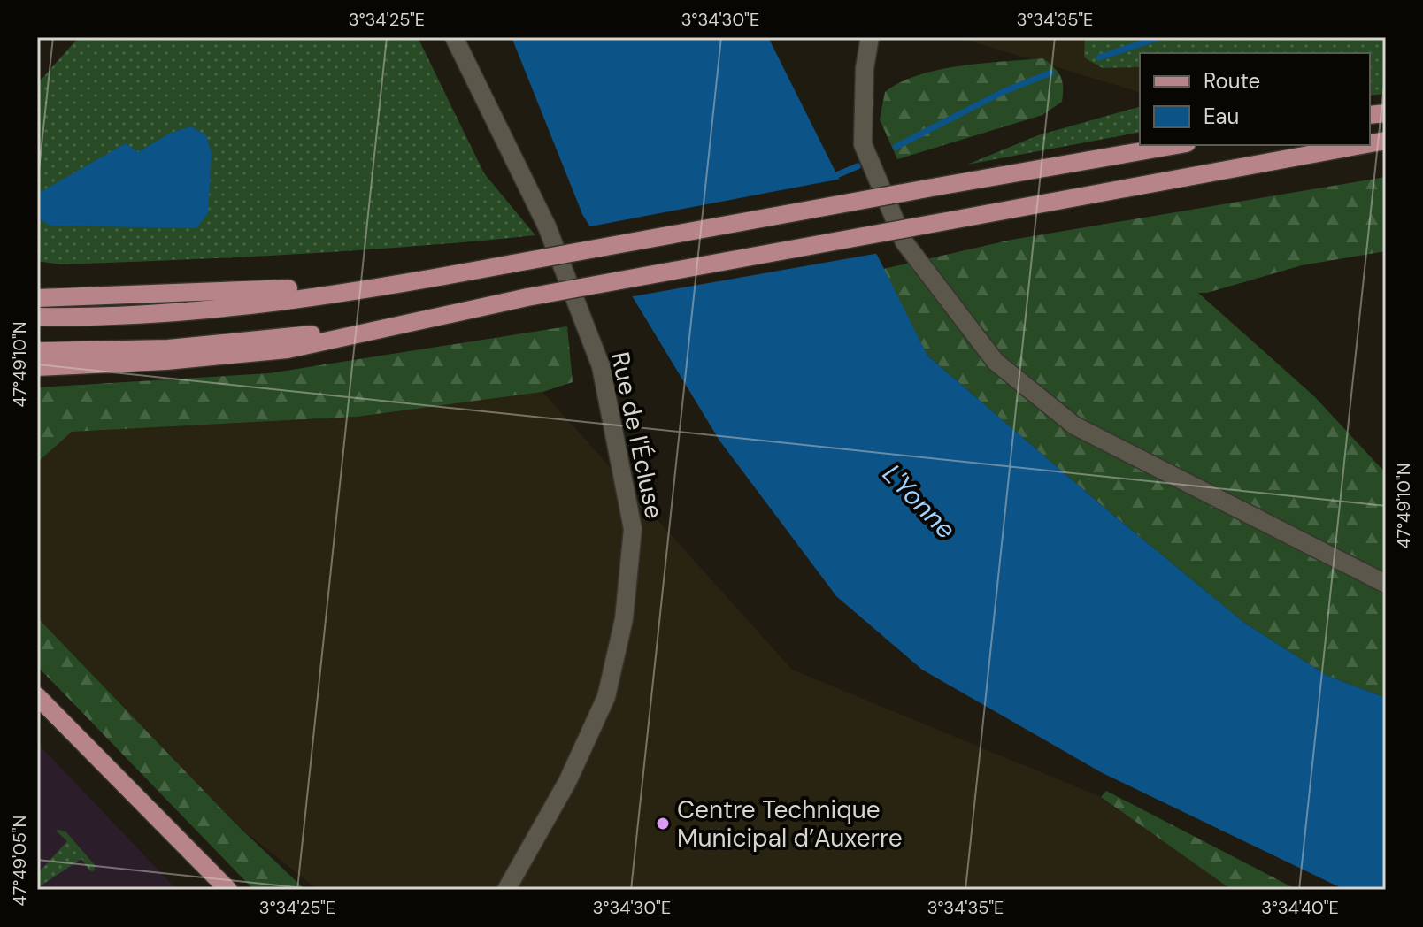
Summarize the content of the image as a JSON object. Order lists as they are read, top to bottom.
{
  "streets": {
    "street": ["Rue de l'Écluse"]
  },
  "water": ["L'Yonne"],
  "places": ["Centre Technique Municipal d’Auxerre"],
  "legend": ["Route", "Eau"],
  "coordinates": [
    "3°34'25\"E",
    "3°34'30\"E",
    "3°34'35\"E",
    "47°49'10\"N",
    "47°49'05\"N",
    "3°34'40\"E"
  ]
}
